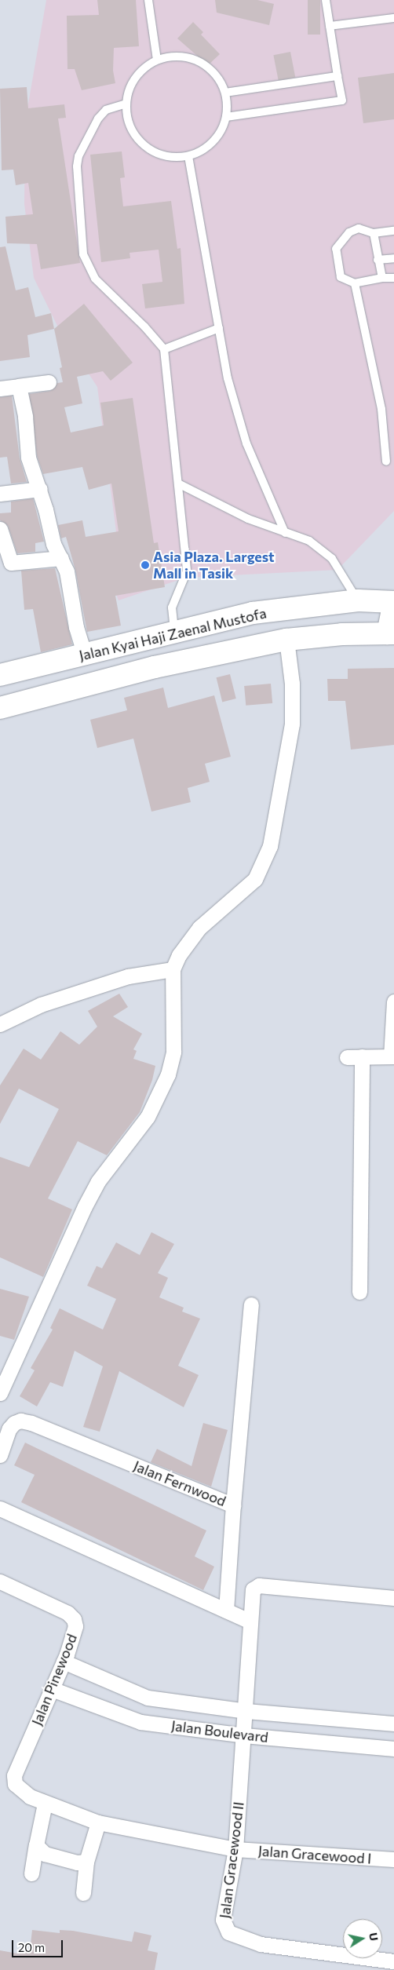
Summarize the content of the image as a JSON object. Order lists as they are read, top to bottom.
{
  "streets": {
    "main road": ["Jalan Kyai Haji Zaenal Mustofa"],
    "street": [
      "Jalan Fernwood",
      "Jalan Pinewood",
      "Jalan Boulevard",
      "Jalan Gracewood I",
      "Jalan Gracewood II"
    ]
  },
  "crossings": [
    ["Jalan Pinewood", "Jalan Boulevard"],
    ["Jalan Pinewood", "Jalan Gracewood I"],
    ["Jalan Pinewood", "Jalan Gracewood II"],
    ["Jalan Boulevard", "Jalan Gracewood II"],
    ["Jalan Gracewood I", "Jalan Gracewood II"]
  ],
  "places": ["Asia Plaza. Largest Mall in Tasik"],
  "scale_bar": "20 m",
  "north": "right"
}
